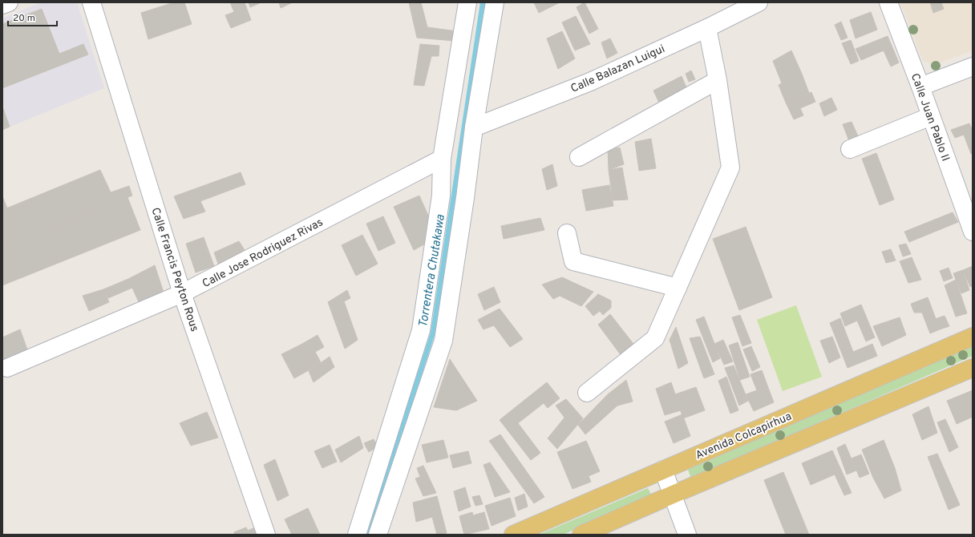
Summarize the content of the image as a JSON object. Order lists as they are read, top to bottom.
{
  "streets": {
    "main road": ["Avenida Colcapirhua"],
    "street": [
      "Calle Balazan Luigui",
      "Calle Juan Pablo II",
      "Calle Jose Rodriguez Rivas",
      "Calle Francis Peyton Rous"
    ]
  },
  "crossings": [
    ["Calle Jose Rodriguez Rivas", "Calle Francis Peyton Rous"]
  ],
  "water": ["Torrentera Chutakawa"],
  "scale_bar": "20 m"
}
